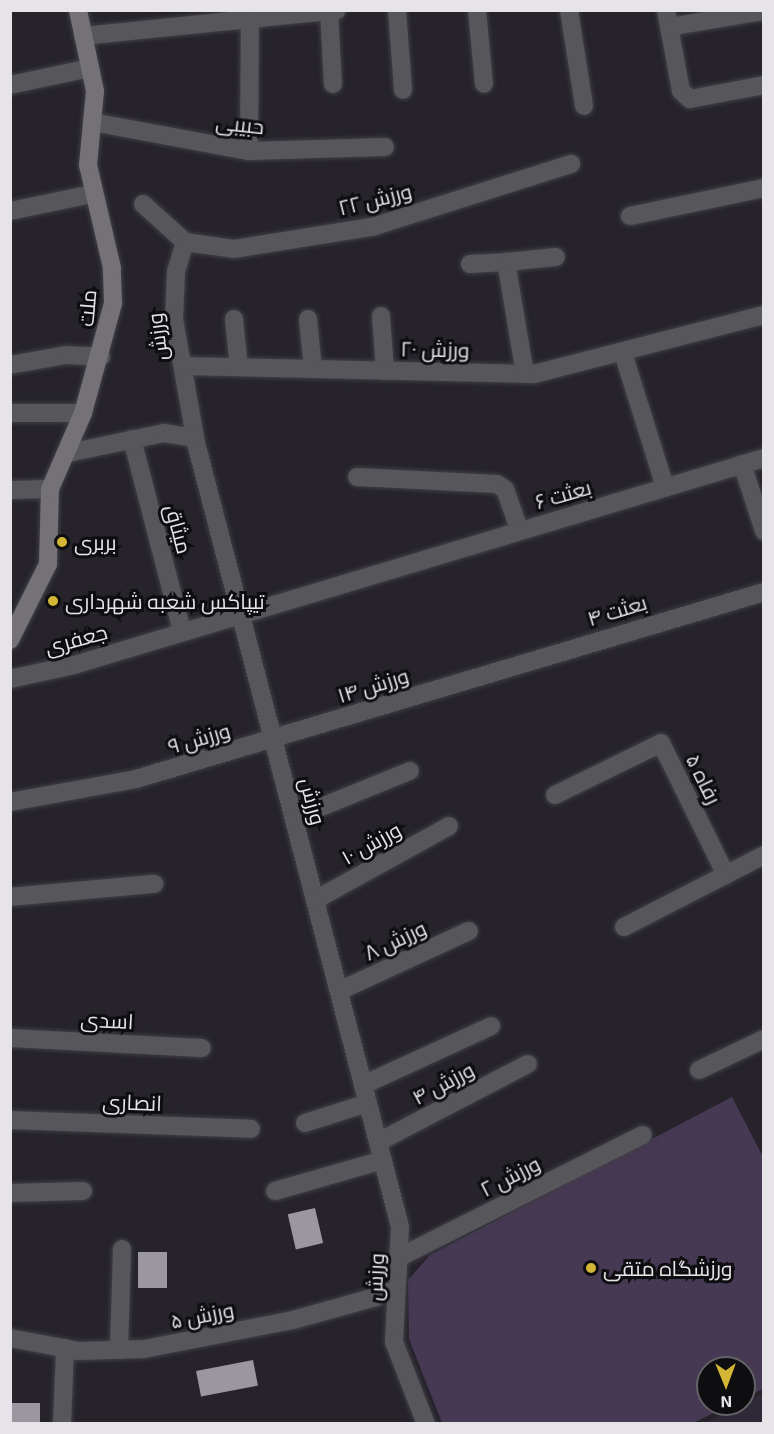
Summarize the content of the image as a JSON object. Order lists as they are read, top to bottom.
{
  "streets": {
    "main road": ["ملت"],
    "street": [
      "حبیبی",
      "ورزش ۲۲",
      "ورزش",
      "ورزش ۲۰",
      "بعثت ۶",
      "میثاق",
      "بعثت ۴",
      "جعفری",
      "ورزش ۱۴",
      "ورزش ۹",
      "رفاه ۵",
      "ورزش ۱۰",
      "ورزش ۸",
      "اسدی",
      "ورزش ۴",
      "انصاری",
      "ورزش ۲",
      "ورزش ۵"
    ]
  },
  "crossings": [
    ["حبیبی", "ملت"],
    ["ورزش ۲۲", "ورزش"],
    ["ورزش", "ورزش ۲۰"],
    ["ورزش", "بعثت ۶"],
    ["ورزش", "جعفری"],
    ["ورزش", "ورزش ۱۴"],
    ["ورزش", "ورزش ۹"],
    ["ورزش", "ورزش ۱۰"],
    ["ورزش", "ورزش ۸"],
    ["ورزش", "ورزش ۴"],
    ["ورزش", "ورزش ۲"],
    ["ورزش", "ورزش ۵"],
    ["بعثت ۶", "جعفری"],
    ["میثاق", "جعفری"],
    ["بعثت ۴", "ورزش ۱۴"],
    ["ورزش ۱۴", "ورزش ۹"]
  ],
  "places": ["بربری", "تیپاکس شعبه شهرداری", "ورزشگاه متقی"],
  "north": "bottom"
}
